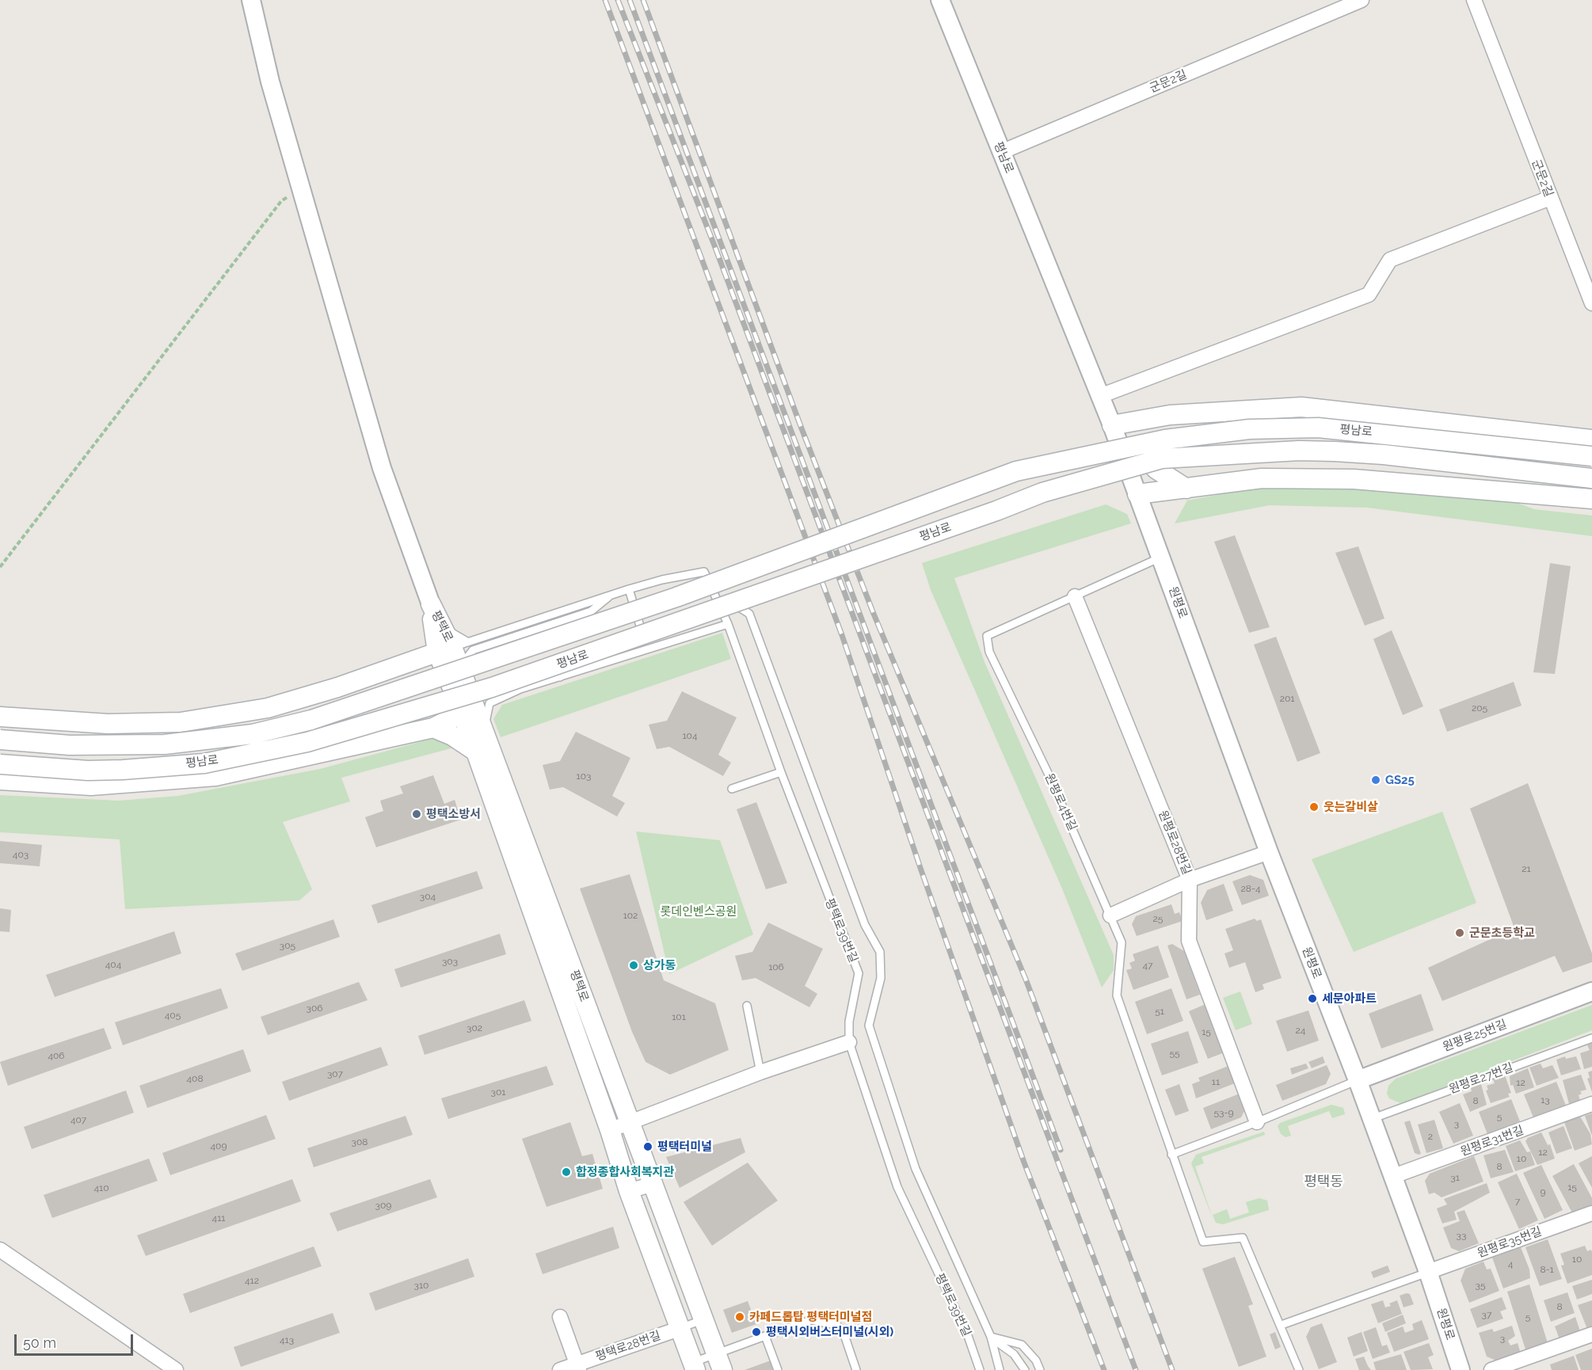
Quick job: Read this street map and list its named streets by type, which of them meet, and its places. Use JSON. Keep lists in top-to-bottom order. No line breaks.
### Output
{"streets":{"main road":["평남로","평택로"],"street":["군문2길","원평로","원평로28번길","원평로25번길","원평로31번길","원평로35번길","평택로28번길"],"lane":["원평로4번길","평택로39번길","원평로27번길"]},"crossings":[["군문2길","평남로"],["평남로","원평로"],["평남로","원평로4번길"],["원평로","원평로4번길"],["원평로","원평로25번길"],["원평로","원평로27번길"],["원평로","원평로31번길"],["원평로","원평로35번길"],["평택로","평택로28번길"],["원평로4번길","원평로28번길"]],"districts":["평택동"],"parks":["롯데인벤스공원"],"places":["GS25","웃는갈비살","평택소방서","군문초등학교","상가동","세문아파트","평택터미널","합정종합사회복지관","카페드롭탑 평택터미널점","평택시외버스터미널(시외)"],"house_numbers":["201","205","104","103","403","21","28-4","304","102","25","305","303","404","47","106","306","51","405","101","302","24","15","55","406","307","408","11","12","301","13","8","53-9","5","407","3","2","308","409","12","10","8","31","15","410","9","7","309","411","33","10","4","8-1","412","310","35","8","37","5","3","413"],"scale_bar":"50 m"}
